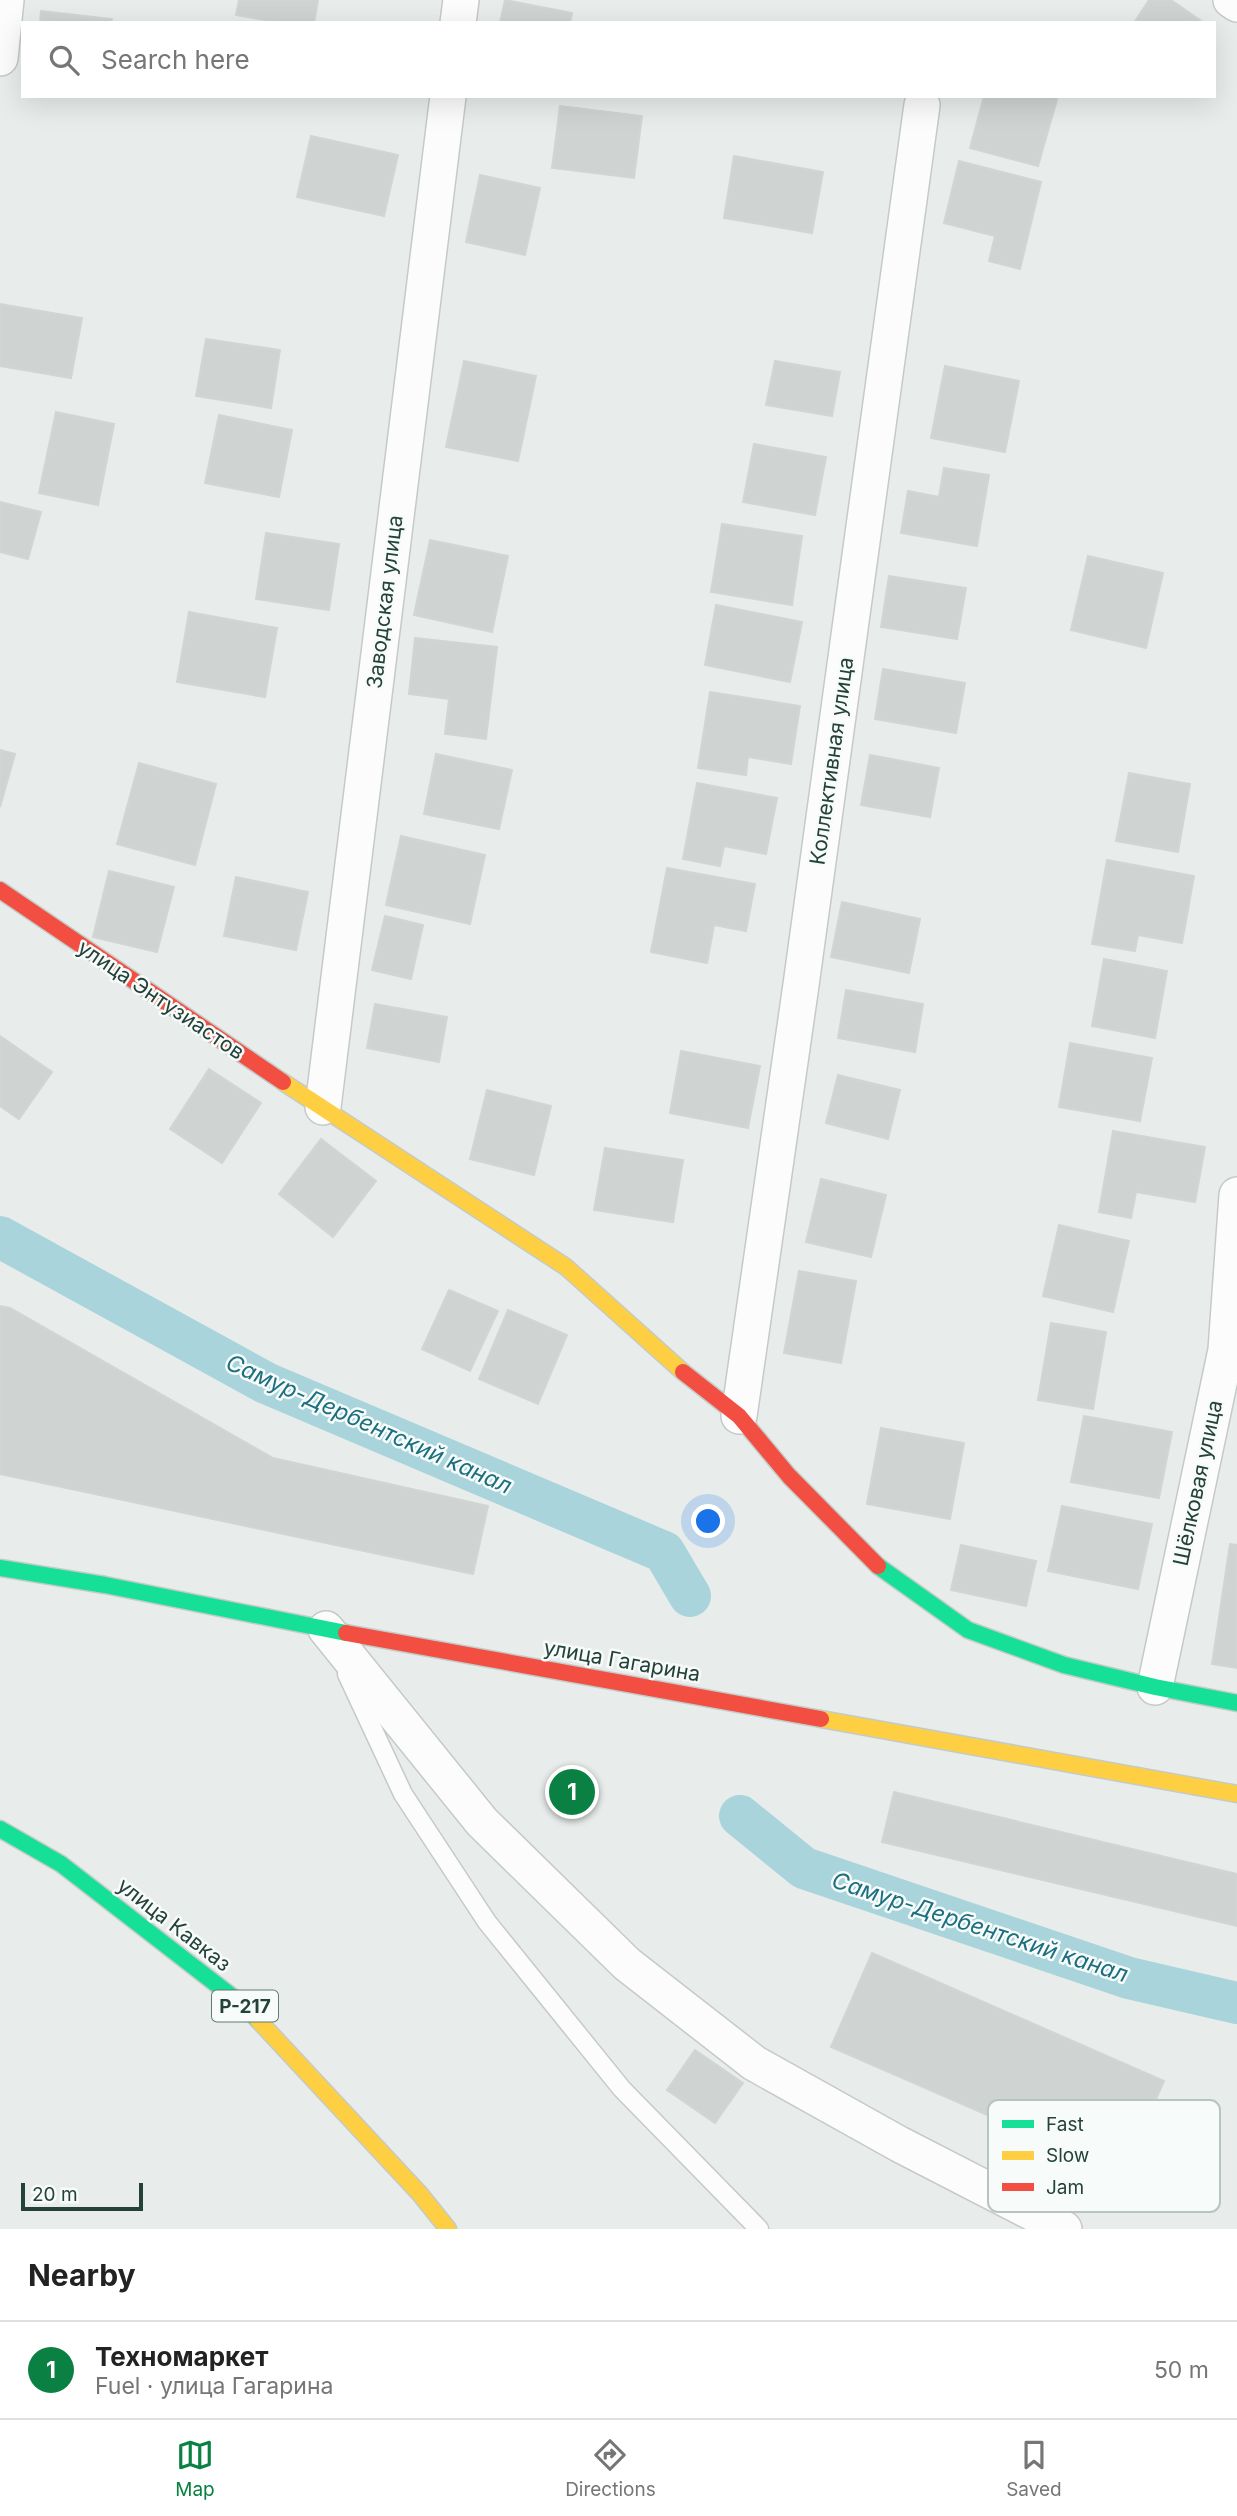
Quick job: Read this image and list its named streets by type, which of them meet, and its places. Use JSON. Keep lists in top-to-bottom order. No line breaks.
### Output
{"streets":{"main road":["улица Энтузиастов","улица Гагарина","улица Кавказ","Р-217"],"street":["Заводская улица","Коллективная улица","Шёлковая улица"]},"crossings":[["Заводская улица","улица Энтузиастов"],["Коллективная улица","улица Энтузиастов"],["улица Энтузиастов","Шёлковая улица"]],"water":["Самур-Дербентский канал"],"legend":["Fast","Slow","Jam"],"scale_bar":"20 m","page":{"search":"Search here","pins":"1","scale":"20 m","heading":"Nearby","list":[{"mark":"1","name":"Техномаркет","note":"Fuel · улица Гагарина","value":"50 m"}],"nav":["Map","Directions","Saved"]}}
